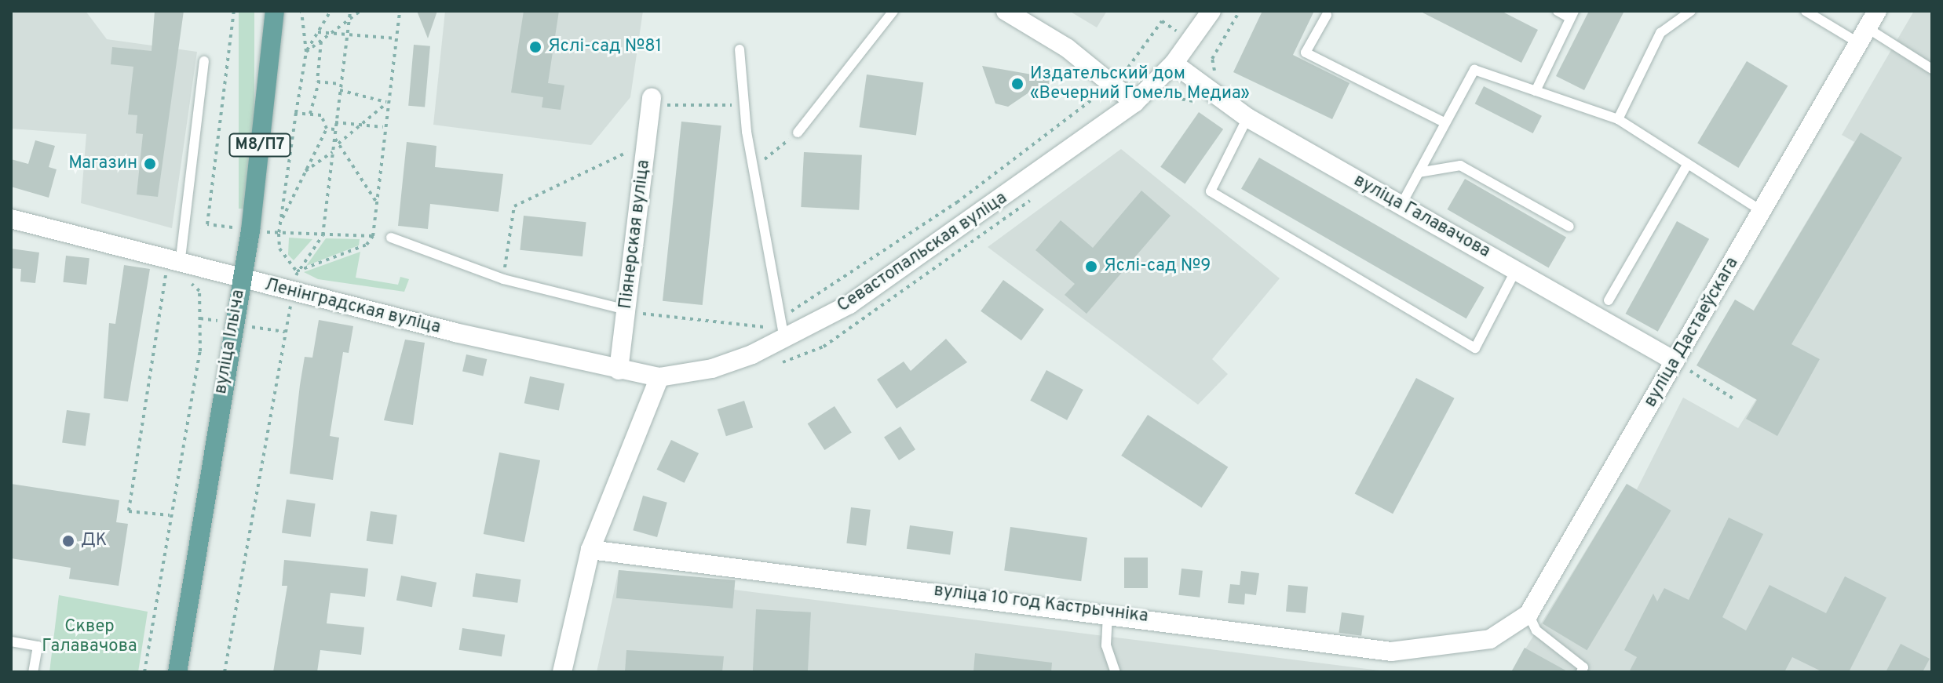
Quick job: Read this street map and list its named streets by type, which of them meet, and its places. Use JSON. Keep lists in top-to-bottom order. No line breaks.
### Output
{"streets":{"main road":["М8/П7","вуліца Ільіча"],"street":["вуліца Галавачова","Піянерская вуліца","Севастопальская вуліца","Ленінградская вуліца","вуліца Дастаеўскага","вуліца 10 год Кастрычніка"]},"crossings":[["вуліца Галавачова","Севастопальская вуліца"],["вуліца Галавачова","вуліца Дастаеўскага"],["Піянерская вуліца","Ленінградская вуліца"],["Севастопальская вуліца","Ленінградская вуліца"],["Ленінградская вуліца","вуліца Ільіча"],["вуліца Дастаеўскага","вуліца 10 год Кастрычніка"]],"parks":["Сквер Галавачова"],"places":["Яслі-сад №81","Издательский дом «Вечерний Гомель Медиа»","Магазин","Яслі-сад №9","ДК"]}
